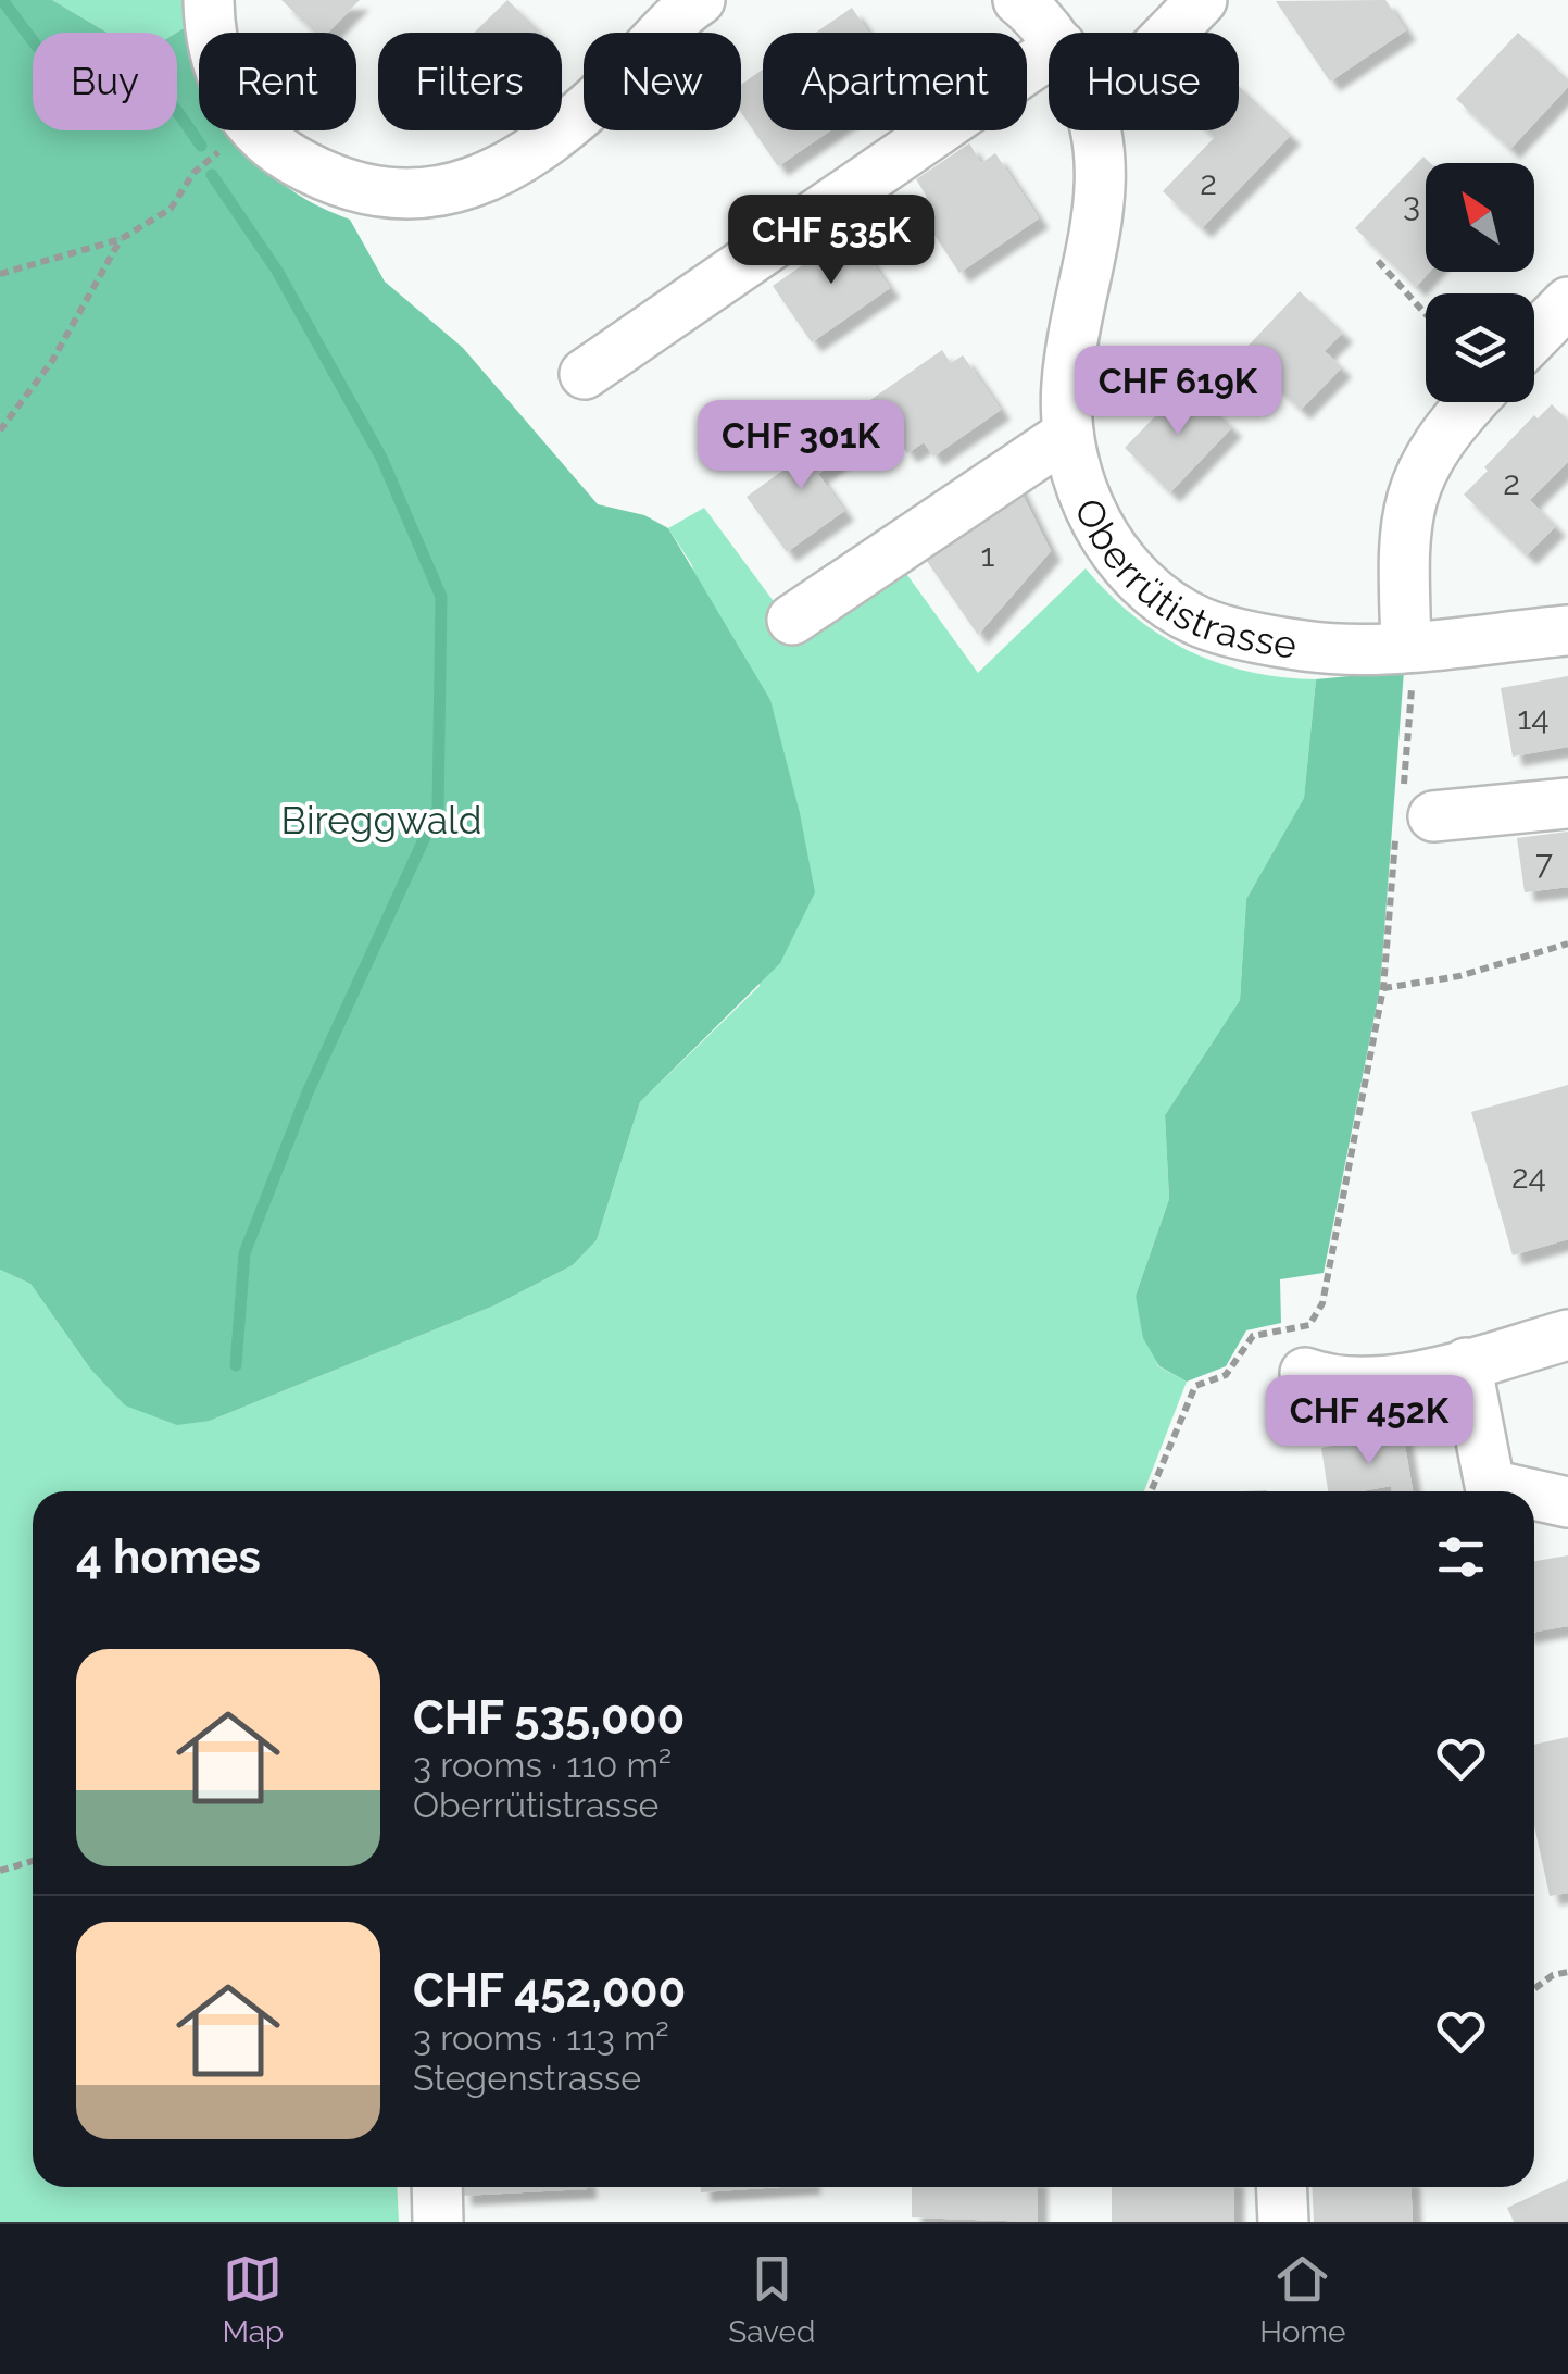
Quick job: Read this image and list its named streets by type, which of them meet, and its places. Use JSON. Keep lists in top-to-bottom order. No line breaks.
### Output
{"streets":{"street":["Oberrütistrasse"]},"parks":["Bireggwald"],"house_numbers":["2","3","2","1","14","7","24"],"north":"top left","page":{"chip":["Buy","Rent","Filters","New","Apartment","House"],"price":["CHF 535K","CHF 619K","CHF 301K","CHF 452K"],"heading":"4 homes","list":[{"name":"CHF 535,000","note":"3 rooms · 110 m² · Oberrütistrasse"},{"name":"CHF 452,000","note":"3 rooms · 113 m² · Stegenstrasse"}],"tabs":["Map","Saved","Home"]}}
